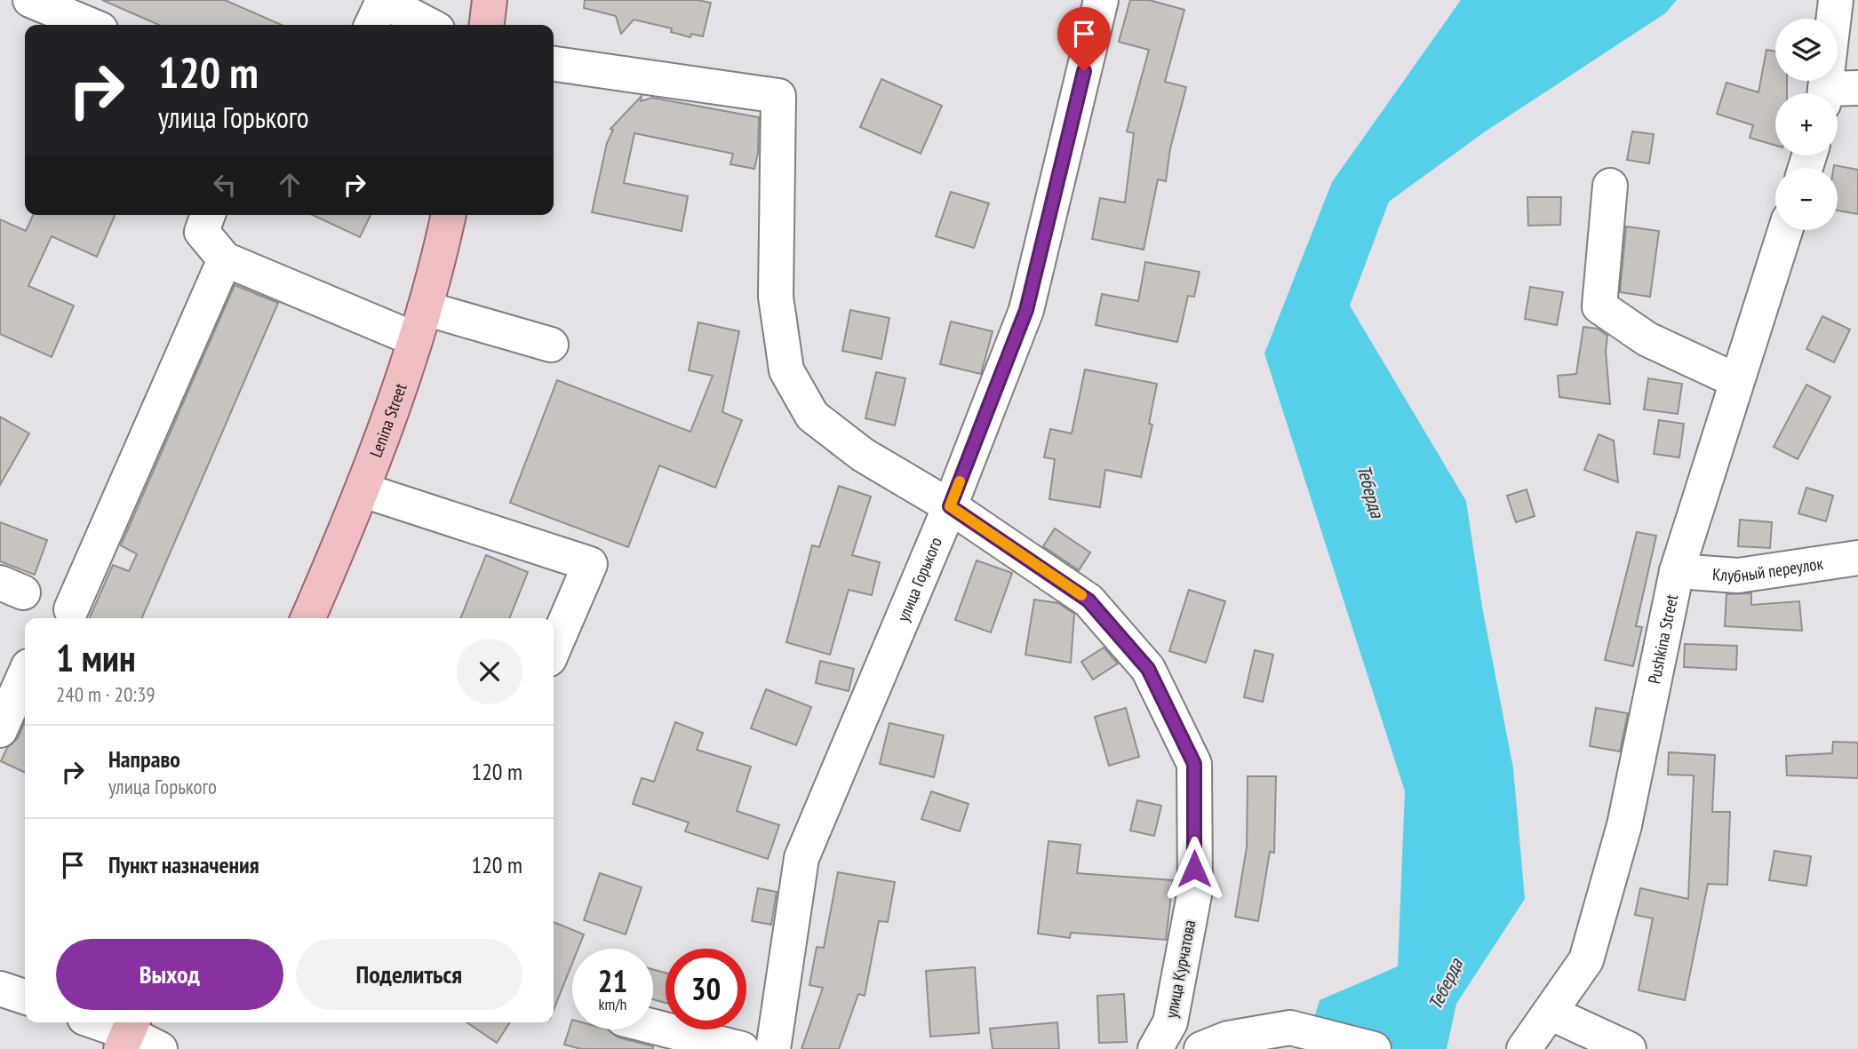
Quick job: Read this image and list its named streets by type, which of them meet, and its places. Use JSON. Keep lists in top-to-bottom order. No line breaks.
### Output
{"streets":{"main road":["Lenina Street"],"street":["Клубный переулок","улица Горького","Pushkina Street","улица Курчатова"]},"crossings":[["Клубный переулок","Pushkina Street"],["улица Горького","улица Курчатова"]],"water":["Теберда"],"page":{"map_buttons":["+","−"],"turn":["120 m","улица Горького"],"heading":["1 мин","240 m · 20:39"],"list":[{"name":"Направо","note":"улица Горького","value":"120 m"},{"name":"Пункт назначения","value":"120 m"}],"buttons":["Выход","Поделиться"],"speed":"21 km/h","limit":"30"}}
